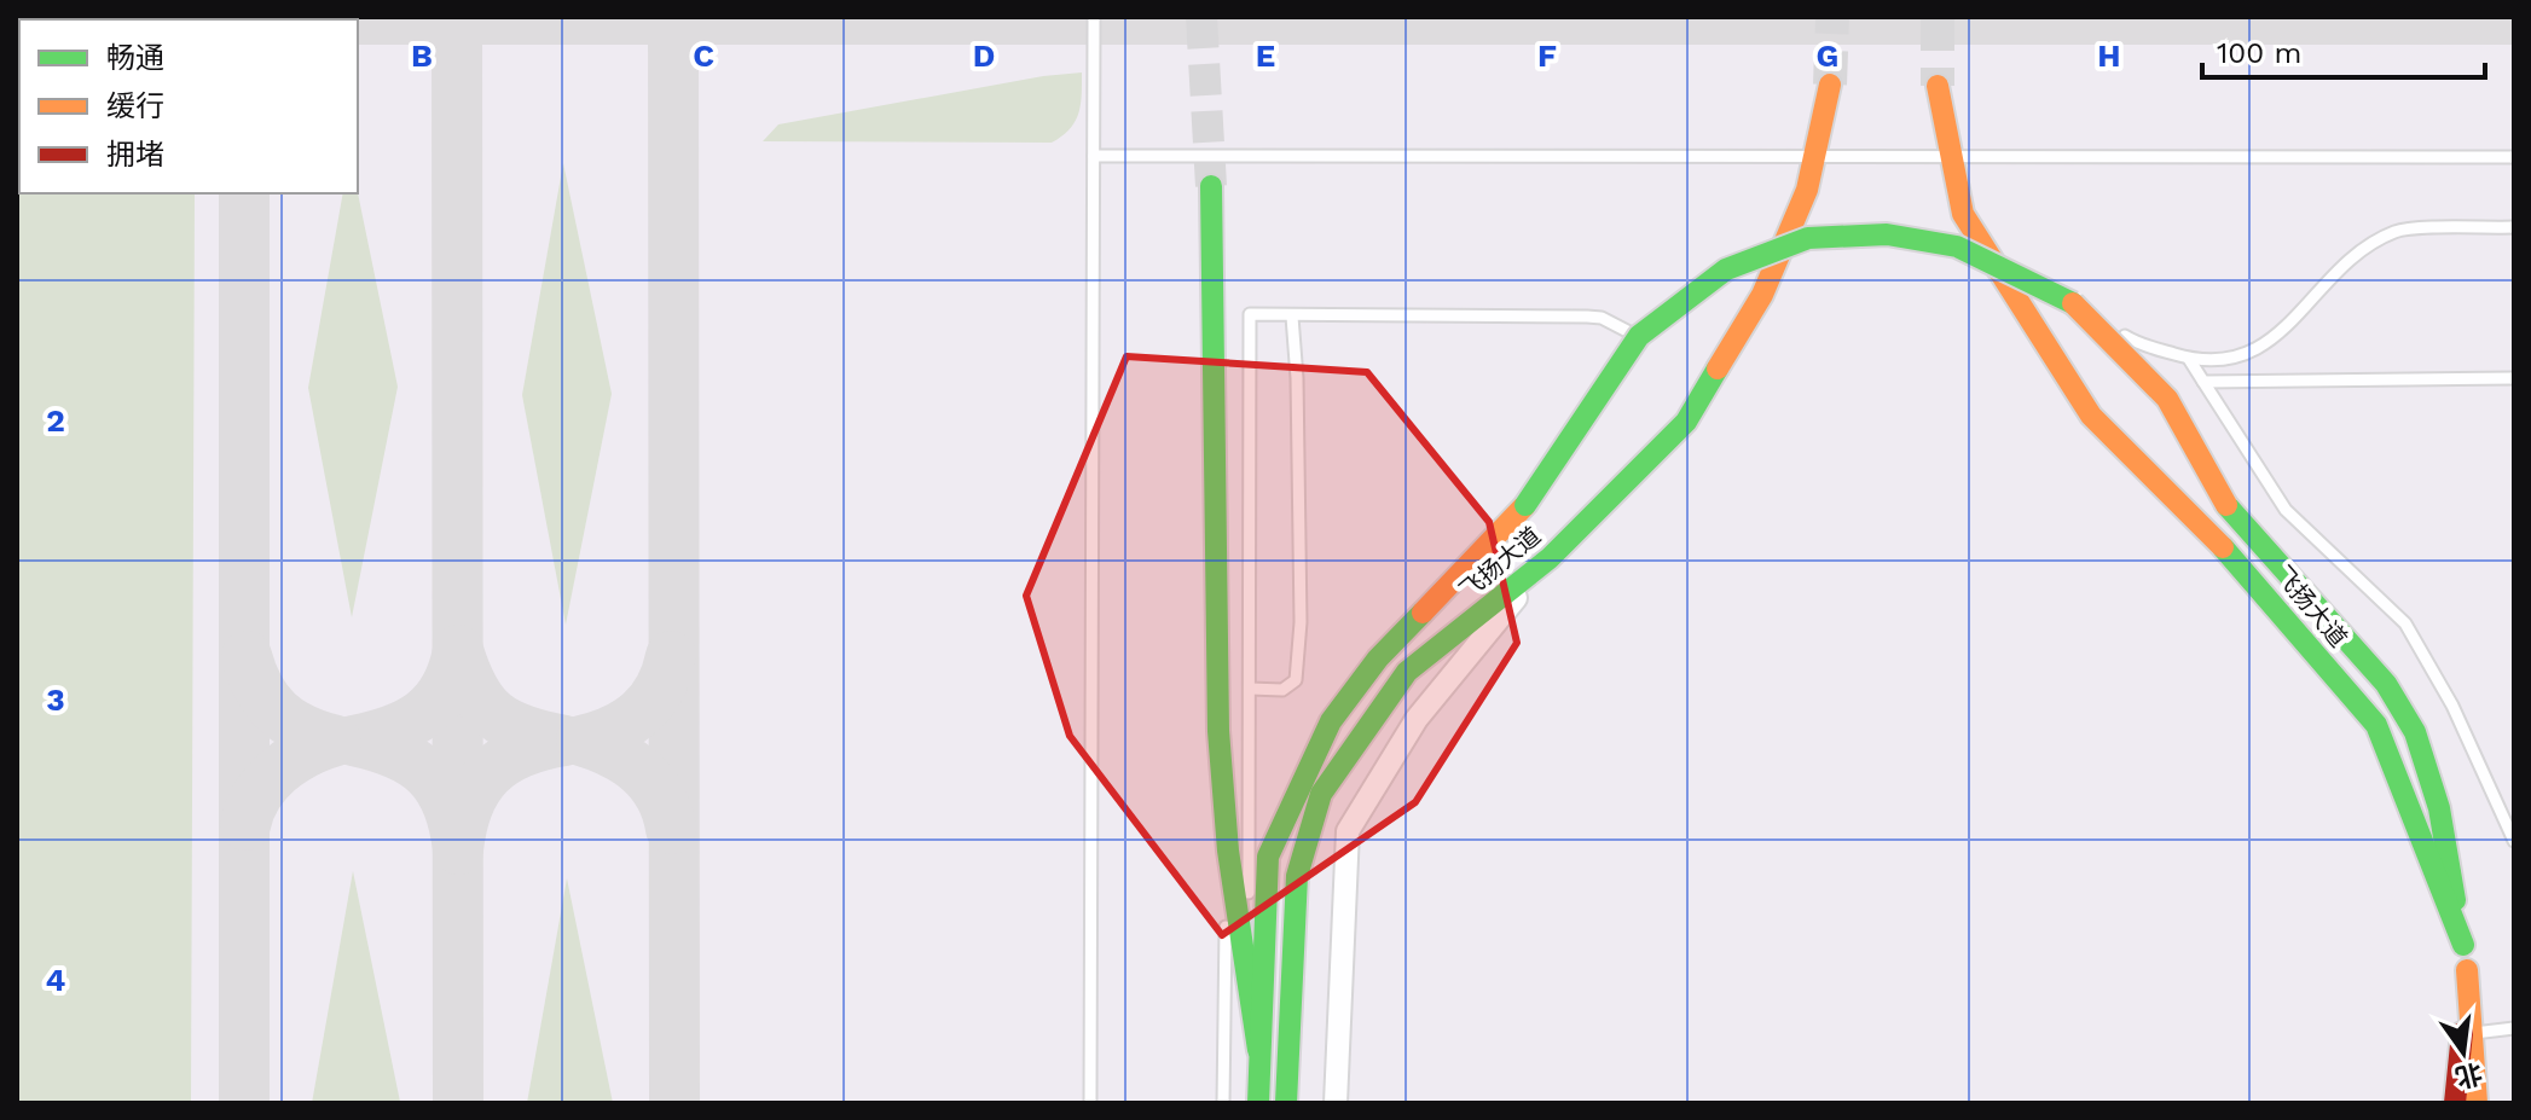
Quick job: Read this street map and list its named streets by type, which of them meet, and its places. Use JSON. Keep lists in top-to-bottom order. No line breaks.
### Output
{"streets":{"main road":["飞扬大道"]},"legend":["畅通","缓行","拥堵"],"scale_bar":"100 m","north":"bottom","grid":{"columns":["B","C","D","E","F","G","H"],"rows":["2","3","4"]}}
